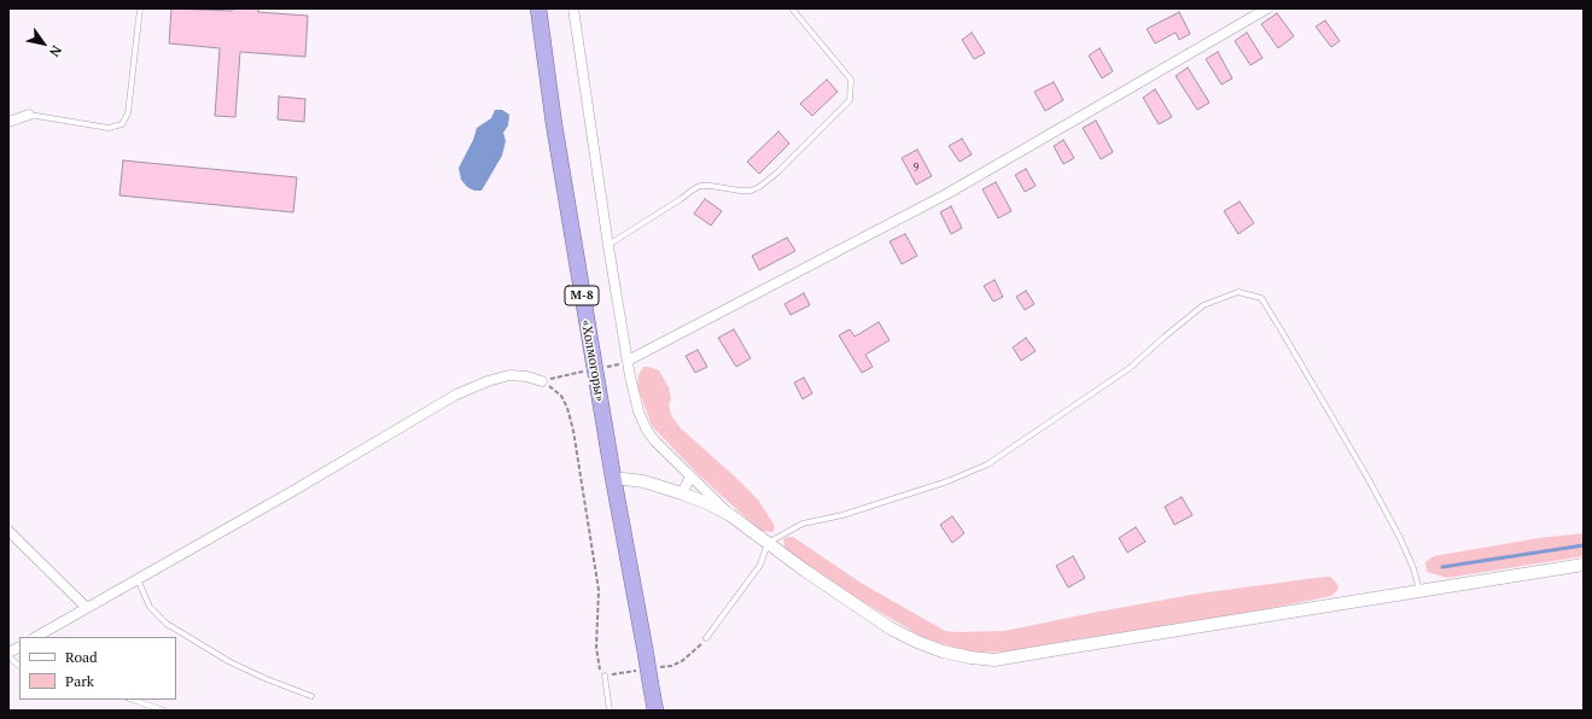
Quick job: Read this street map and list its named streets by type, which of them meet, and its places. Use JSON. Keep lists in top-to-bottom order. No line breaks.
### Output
{"streets":{"highway":["М-8","«Холмогоры»"]},"house_numbers":["9"],"legend":["Road","Park"],"north":"bottom right"}
